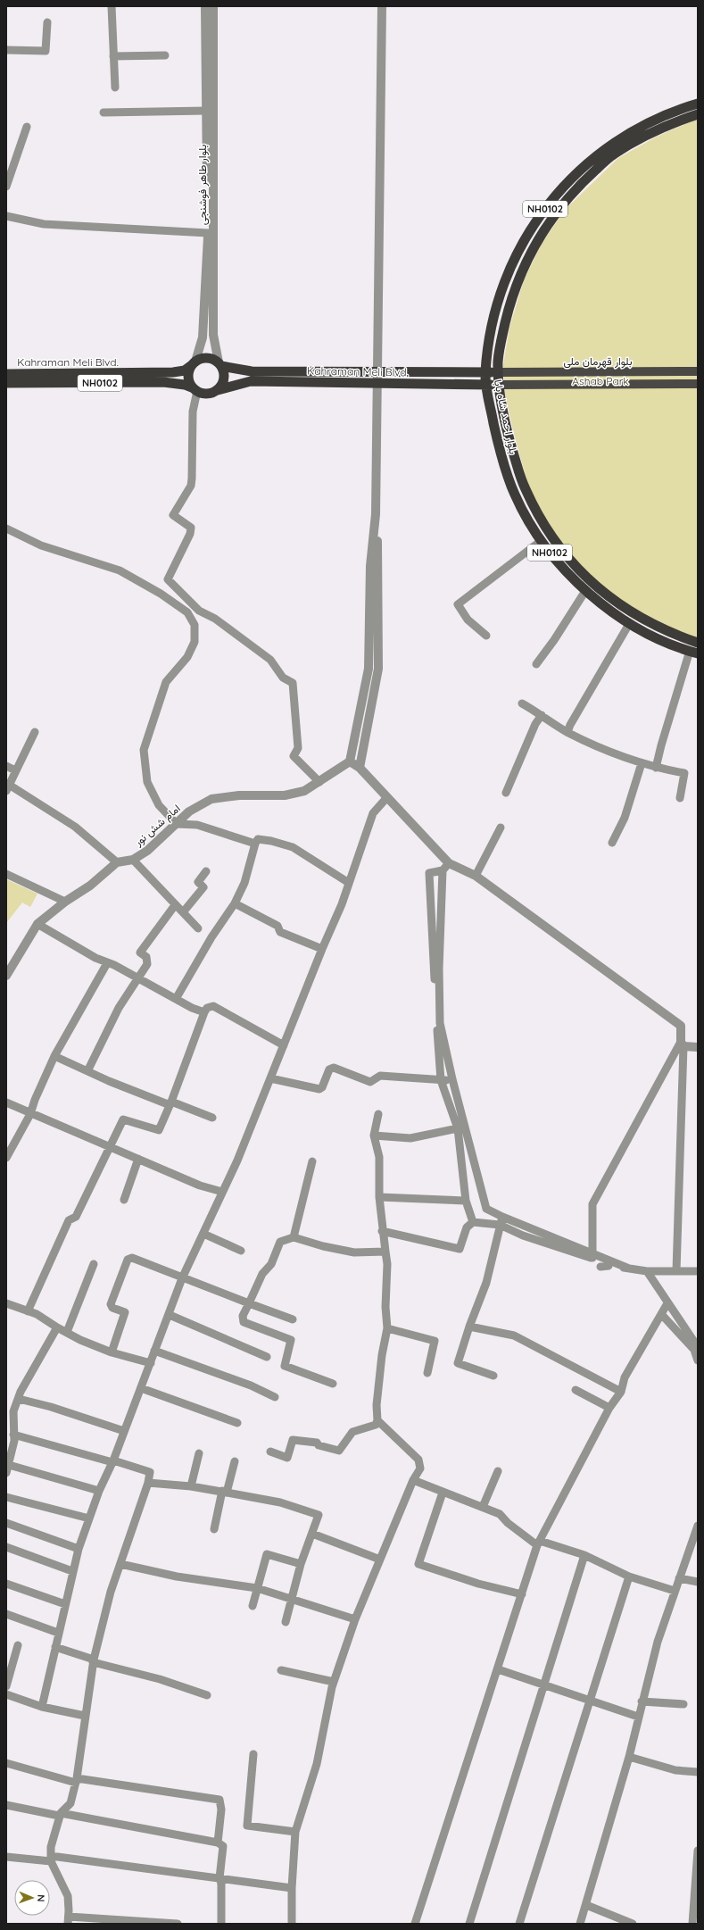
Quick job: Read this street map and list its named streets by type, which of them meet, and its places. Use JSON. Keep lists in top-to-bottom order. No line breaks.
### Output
{"streets":{"highway":["NH0102","Kahraman Meli Blvd.","بلوار احمد شاه بابا"],"main road":["بلوار قهرمان ملی"],"street":["بلوار طاهر فوشنجی","امام شش نور"]},"crossings":[["بلوار طاهر فوشنجی","NH0102"],["بلوار طاهر فوشنجی","Kahraman Meli Blvd."],["NH0102","Kahraman Meli Blvd."],["بلوار قهرمان ملی","Kahraman Meli Blvd."],["بلوار قهرمان ملی","بلوار احمد شاه بابا"],["Kahraman Meli Blvd.","بلوار احمد شاه بابا"]],"parks":["Ashab Park"],"north":"right"}
